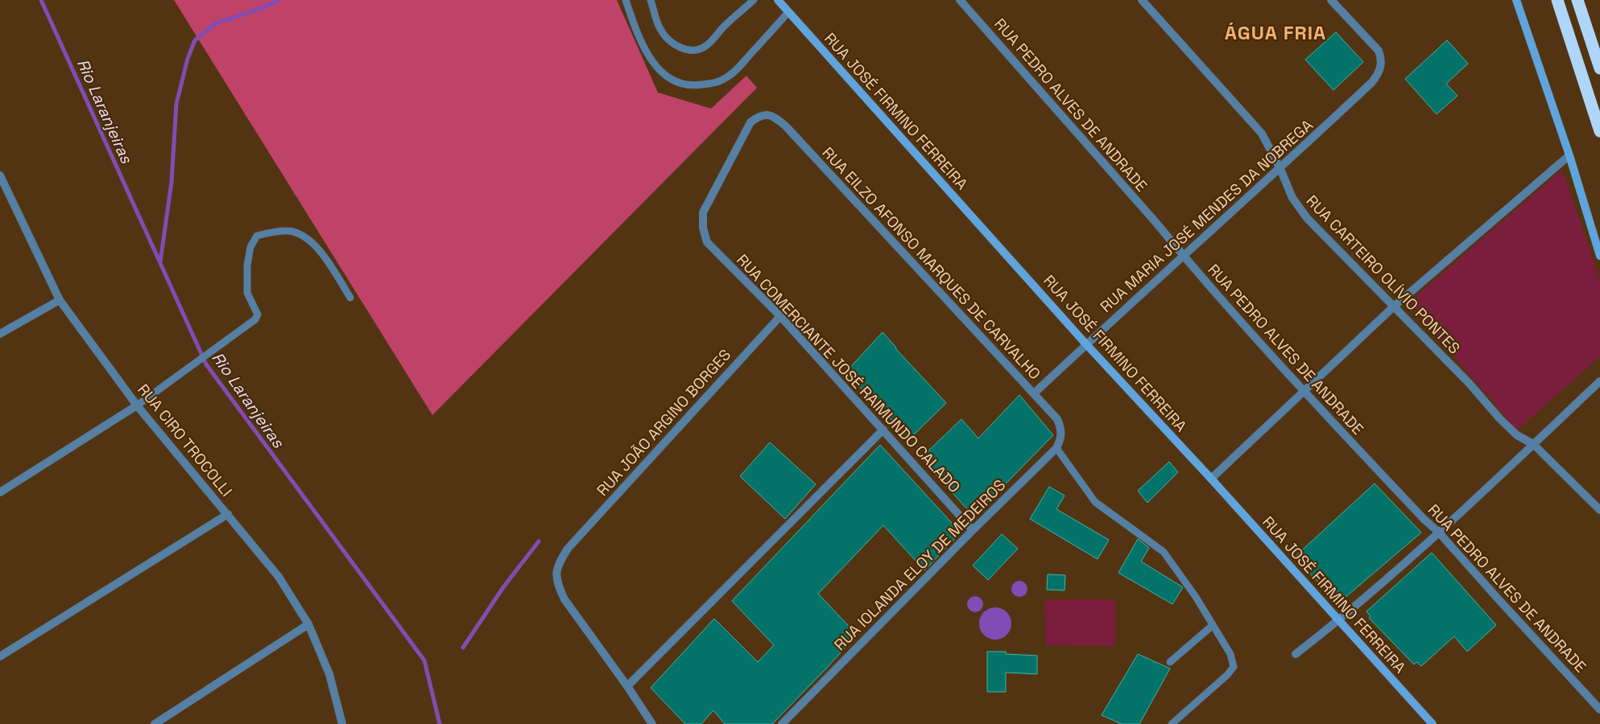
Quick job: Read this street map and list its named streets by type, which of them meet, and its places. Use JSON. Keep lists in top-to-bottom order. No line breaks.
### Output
{"streets":{"main road":["RUA JOSÉ FIRMINO FERREIRA"],"street":["RUA PEDRO ALVES DE ANDRADE","RUA MARIA JOSÉ MENDES DA NOBREGA","RUA EILZO AFONSO MARQUES DE CARVALHO","RUA CARTEIRO OLÍVIO PONTES","RUA COMERCIANTE JOSÉ RAIMUNDO CALADO","RUA JOÃO ARGINO BORGES","RUA CIRO TROCOLLI","RUA IOLANDA ELOY DE MEDEIROS"]},"crossings":[["RUA PEDRO ALVES DE ANDRADE","RUA MARIA JOSÉ MENDES DA NOBREGA"],["RUA JOSÉ FIRMINO FERREIRA","RUA MARIA JOSÉ MENDES DA NOBREGA"],["RUA MARIA JOSÉ MENDES DA NOBREGA","RUA EILZO AFONSO MARQUES DE CARVALHO"],["RUA MARIA JOSÉ MENDES DA NOBREGA","RUA CARTEIRO OLÍVIO PONTES"],["RUA EILZO AFONSO MARQUES DE CARVALHO","RUA COMERCIANTE JOSÉ RAIMUNDO CALADO"],["RUA EILZO AFONSO MARQUES DE CARVALHO","RUA IOLANDA ELOY DE MEDEIROS"],["RUA COMERCIANTE JOSÉ RAIMUNDO CALADO","RUA JOÃO ARGINO BORGES"],["RUA COMERCIANTE JOSÉ RAIMUNDO CALADO","RUA IOLANDA ELOY DE MEDEIROS"]],"districts":["ÁGUA FRIA"],"water":["Rio Laranjeiras"]}
